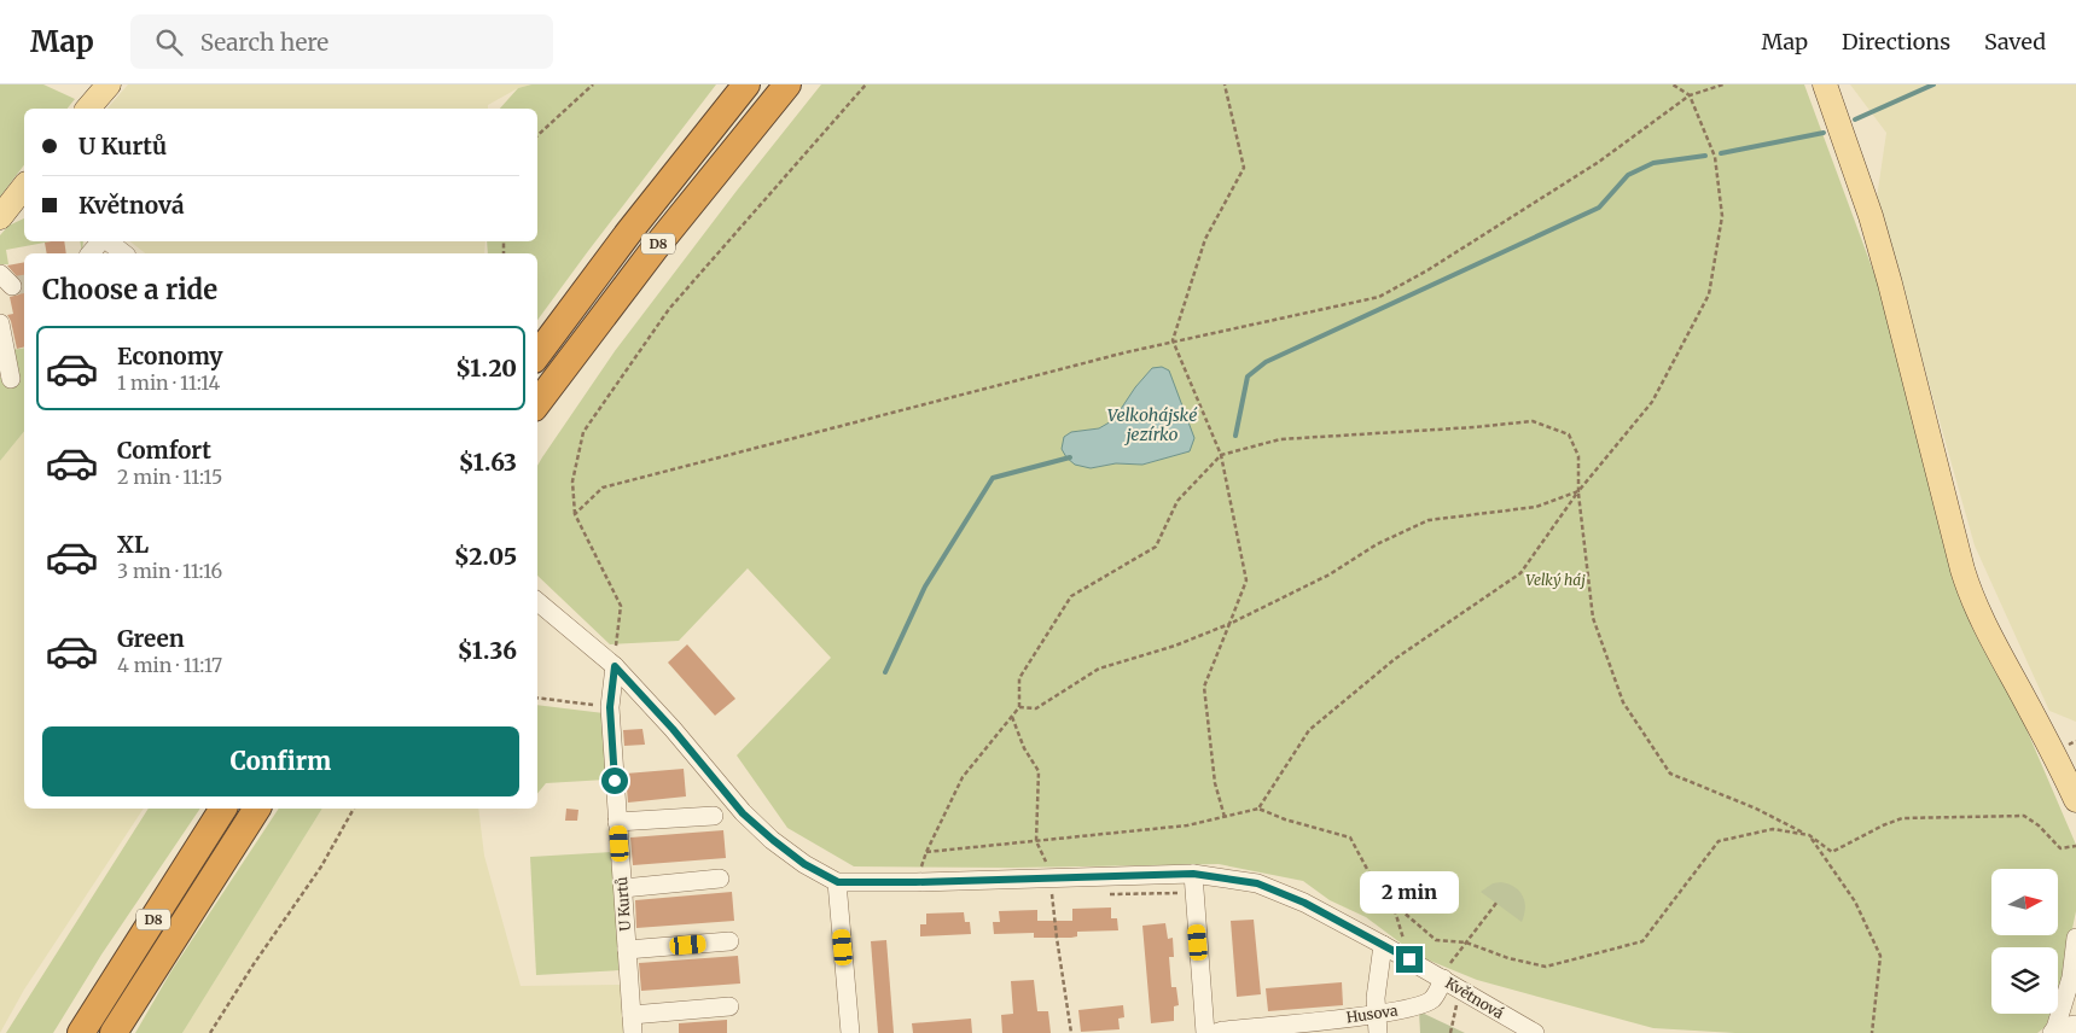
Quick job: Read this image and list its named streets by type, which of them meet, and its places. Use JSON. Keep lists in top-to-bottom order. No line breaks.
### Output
{"streets":{"highway":["D8"],"street":["U Kurtů","Květnová","Husova"]},"crossings":[["U Kurtů","Květnová"],["Květnová","Husova"]],"water":["Velkohájské jezírko"],"parks":["Velký háj"],"north":"right","page":{"header":"Map","search":"Search here","nav":["Map","Directions","Saved"],"banner":["U Kurtů","Květnová"],"heading":"Choose a ride","list":[{"name":"Economy","note":"1 min · 11:14","value":"$1.20"},{"name":"Comfort","note":"2 min · 11:15","value":"$1.63"},{"name":"XL","note":"3 min · 11:16","value":"$2.05"},{"name":"Green","note":"4 min · 11:17","value":"$1.36"}],"buttons":"Confirm","bubble":"2 min"}}
